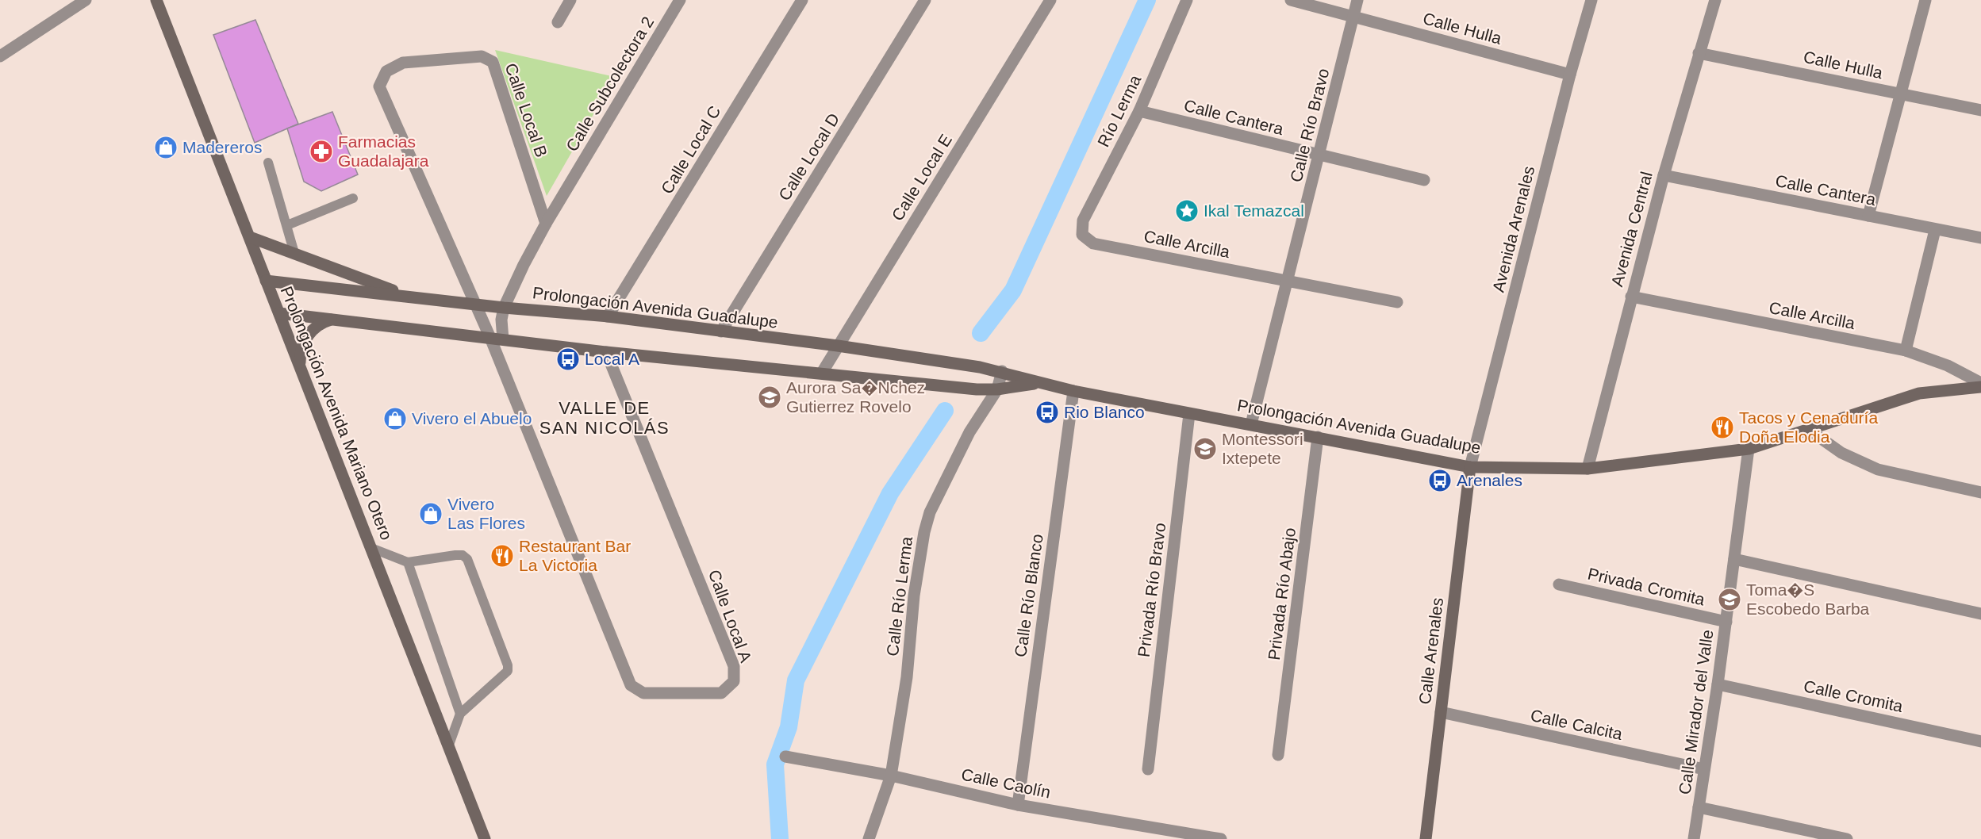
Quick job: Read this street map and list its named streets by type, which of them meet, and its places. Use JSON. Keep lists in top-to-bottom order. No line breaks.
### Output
{"streets":{"main road":["Prolongación Avenida Guadalupe","Prolongación Avenida Mariano Otero","Calle Arenales"],"street":["Calle Hulla","Calle Subcolectora 2","Calle Local B","Río Lerma","Calle Cantera","Calle Río Bravo","Calle Local C","Calle Local D","Calle Local E","Avenida Arenales","Avenida Central","Calle Arcilla","Privada Cromita","Privada Río Bravo","Privada Río Abajo","Calle Río Blanco","Calle Río Lerma","Calle Local A","Calle Cromita","Calle Mirador del Valle","Calle Calcita","Calle Caolín"]},"crossings":[["Calle Hulla","Calle Río Bravo"],["Calle Hulla","Avenida Arenales"],["Calle Hulla","Avenida Central"],["Calle Subcolectora 2","Calle Local B"],["Calle Subcolectora 2","Prolongación Avenida Guadalupe"],["Calle Local B","Prolongación Avenida Guadalupe"],["Calle Local B","Calle Local A"],["Río Lerma","Calle Cantera"],["Río Lerma","Calle Arcilla"],["Calle Cantera","Calle Río Bravo"],["Calle Cantera","Avenida Central"],["Calle Río Bravo","Calle Arcilla"],["Calle Río Bravo","Prolongación Avenida Guadalupe"],["Calle Local C","Prolongación Avenida Guadalupe"],["Calle Local D","Prolongación Avenida Guadalupe"],["Calle Local E","Prolongación Avenida Guadalupe"],["Avenida Arenales","Prolongación Avenida Guadalupe"],["Avenida Arenales","Calle Arenales"],["Avenida Central","Calle Arcilla"],["Avenida Central","Prolongación Avenida Guadalupe"],["Calle Arcilla","Prolongación Avenida Guadalupe"],["Prolongación Avenida Guadalupe","Prolongación Avenida Mariano Otero"],["Prolongación Avenida Guadalupe","Privada Río Bravo"],["Prolongación Avenida Guadalupe","Privada Río Abajo"],["Prolongación Avenida Guadalupe","Calle Río Blanco"],["Prolongación Avenida Guadalupe","Calle Río Lerma"],["Prolongación Avenida Guadalupe","Calle Local A"],["Prolongación Avenida Guadalupe","Calle Arenales"],["Prolongación Avenida Guadalupe","Calle Mirador del Valle"],["Privada Cromita","Calle Mirador del Valle"],["Calle Río Blanco","Calle Caolín"],["Calle Río Lerma","Calle Caolín"],["Calle Arenales","Calle Calcita"],["Calle Cromita","Calle Mirador del Valle"],["Calle Mirador del Valle","Calle Calcita"]],"districts":["VALLE DE SAN NICOLÁS"],"places":{"shop":["Madereros","Vivero el Abuelo","Vivero Las Flores"],"pharmacy":["Farmacias Guadalajara"],"place":["Ikal Temazcal"],"bus stop":["Local A","Rio Blanco","Arenales"],"school or university":["Aurora Sa�Nchez Gutierrez Rovelo","Montessori Ixtepete","Toma�S Escobedo Barba"],"restaurant":["Tacos y Cenaduría Doña Elodia","Restaurant Bar La Victoria"]}}
